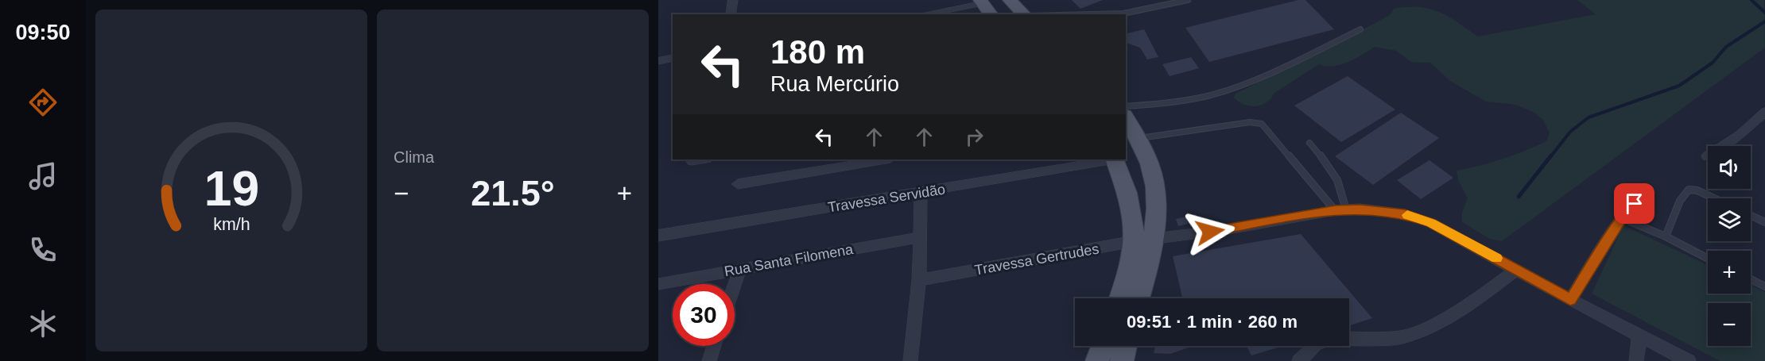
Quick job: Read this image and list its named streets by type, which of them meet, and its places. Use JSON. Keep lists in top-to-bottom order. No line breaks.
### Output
{"streets":{"street":["Travessa Servidão","Travessa Gertrudes","Rua Santa Filomena"]},"page":{"tabs":"09:50","tile":"Clima","turn":["180 m","Rua Mercúrio"],"map_buttons":["+","−"],"heat":["−","21.5°","+"],"limit":"30","trip":"09:51 · 1 min · 260 m","gauge":["19","km/h"]}}
